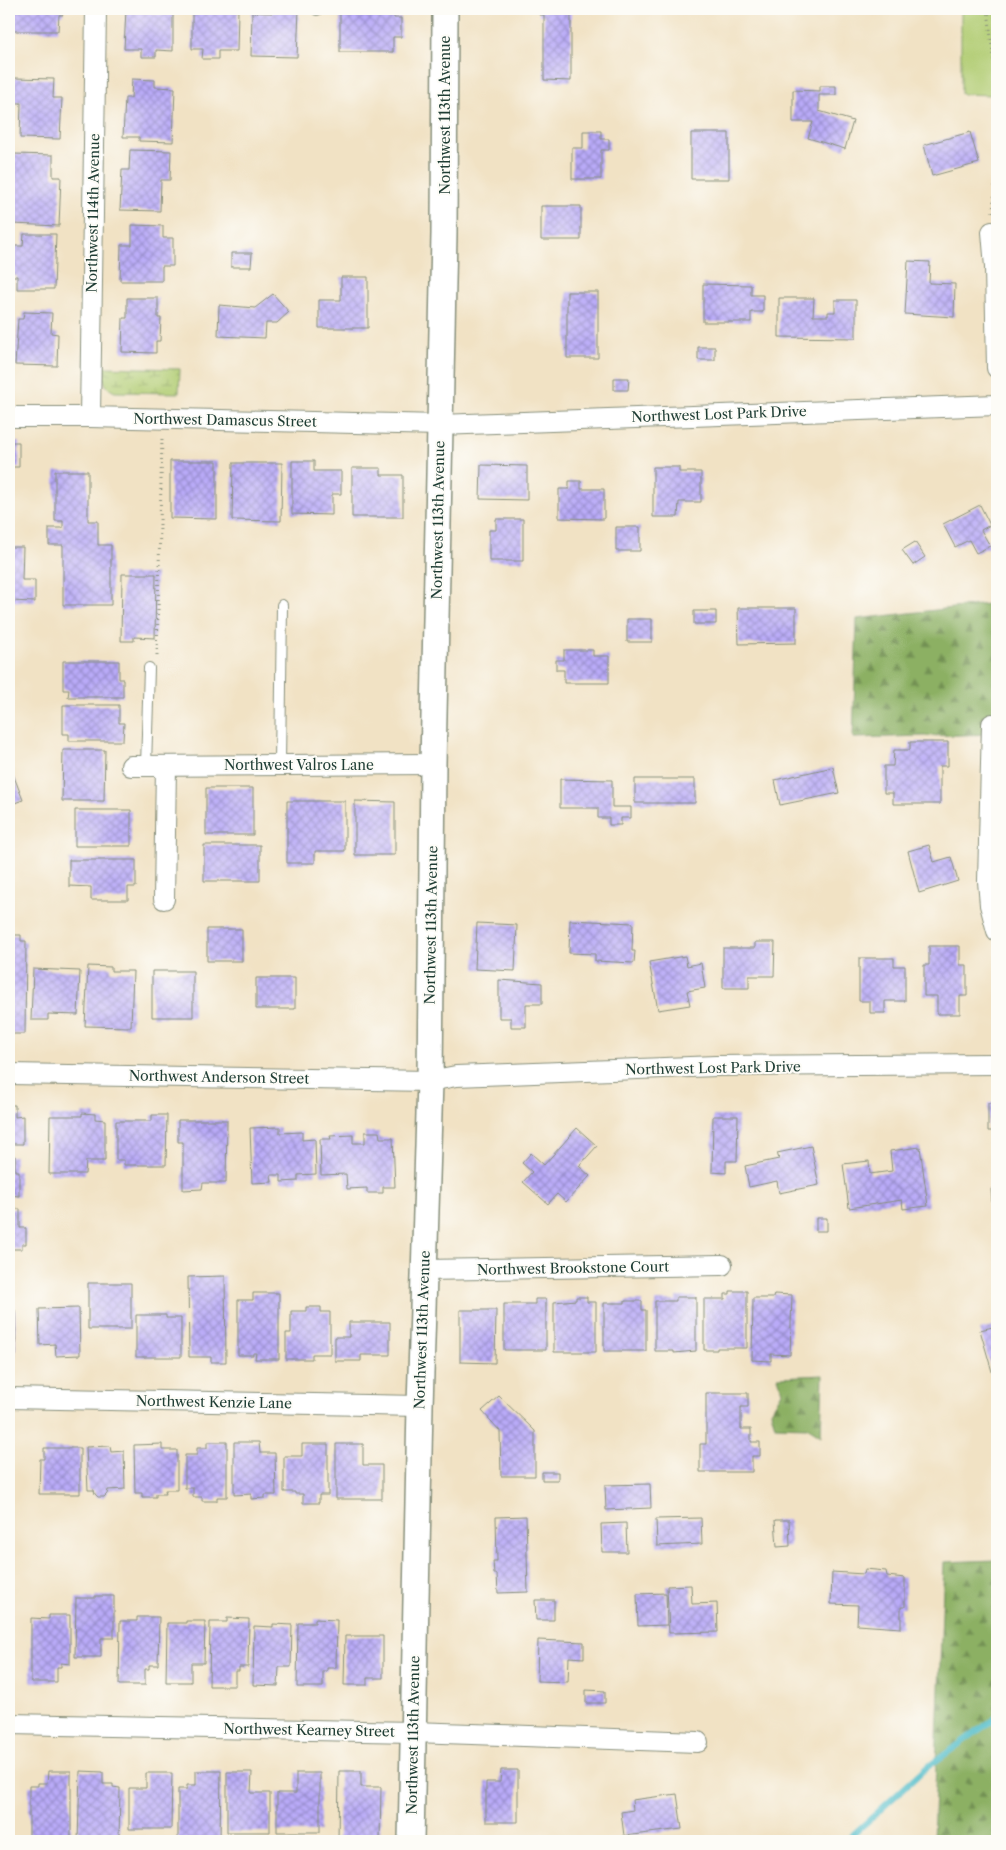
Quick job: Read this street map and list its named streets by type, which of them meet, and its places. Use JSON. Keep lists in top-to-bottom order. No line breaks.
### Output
{"streets":{"street":["Northwest 113th Avenue","Northwest 114th Avenue","Northwest Lost Park Drive","Northwest Damascus Street","Northwest Valros Lane","Northwest Anderson Street","Northwest Brookstone Court","Northwest Kenzie Lane","Northwest Kearney Street"]},"crossings":[["Northwest 113th Avenue","Northwest Lost Park Drive"],["Northwest 113th Avenue","Northwest Damascus Street"],["Northwest 113th Avenue","Northwest Valros Lane"],["Northwest 113th Avenue","Northwest Anderson Street"],["Northwest 113th Avenue","Northwest Brookstone Court"],["Northwest 113th Avenue","Northwest Kenzie Lane"],["Northwest 113th Avenue","Northwest Kearney Street"],["Northwest 114th Avenue","Northwest Damascus Street"],["Northwest Lost Park Drive","Northwest Damascus Street"],["Northwest Lost Park Drive","Northwest Anderson Street"]]}
